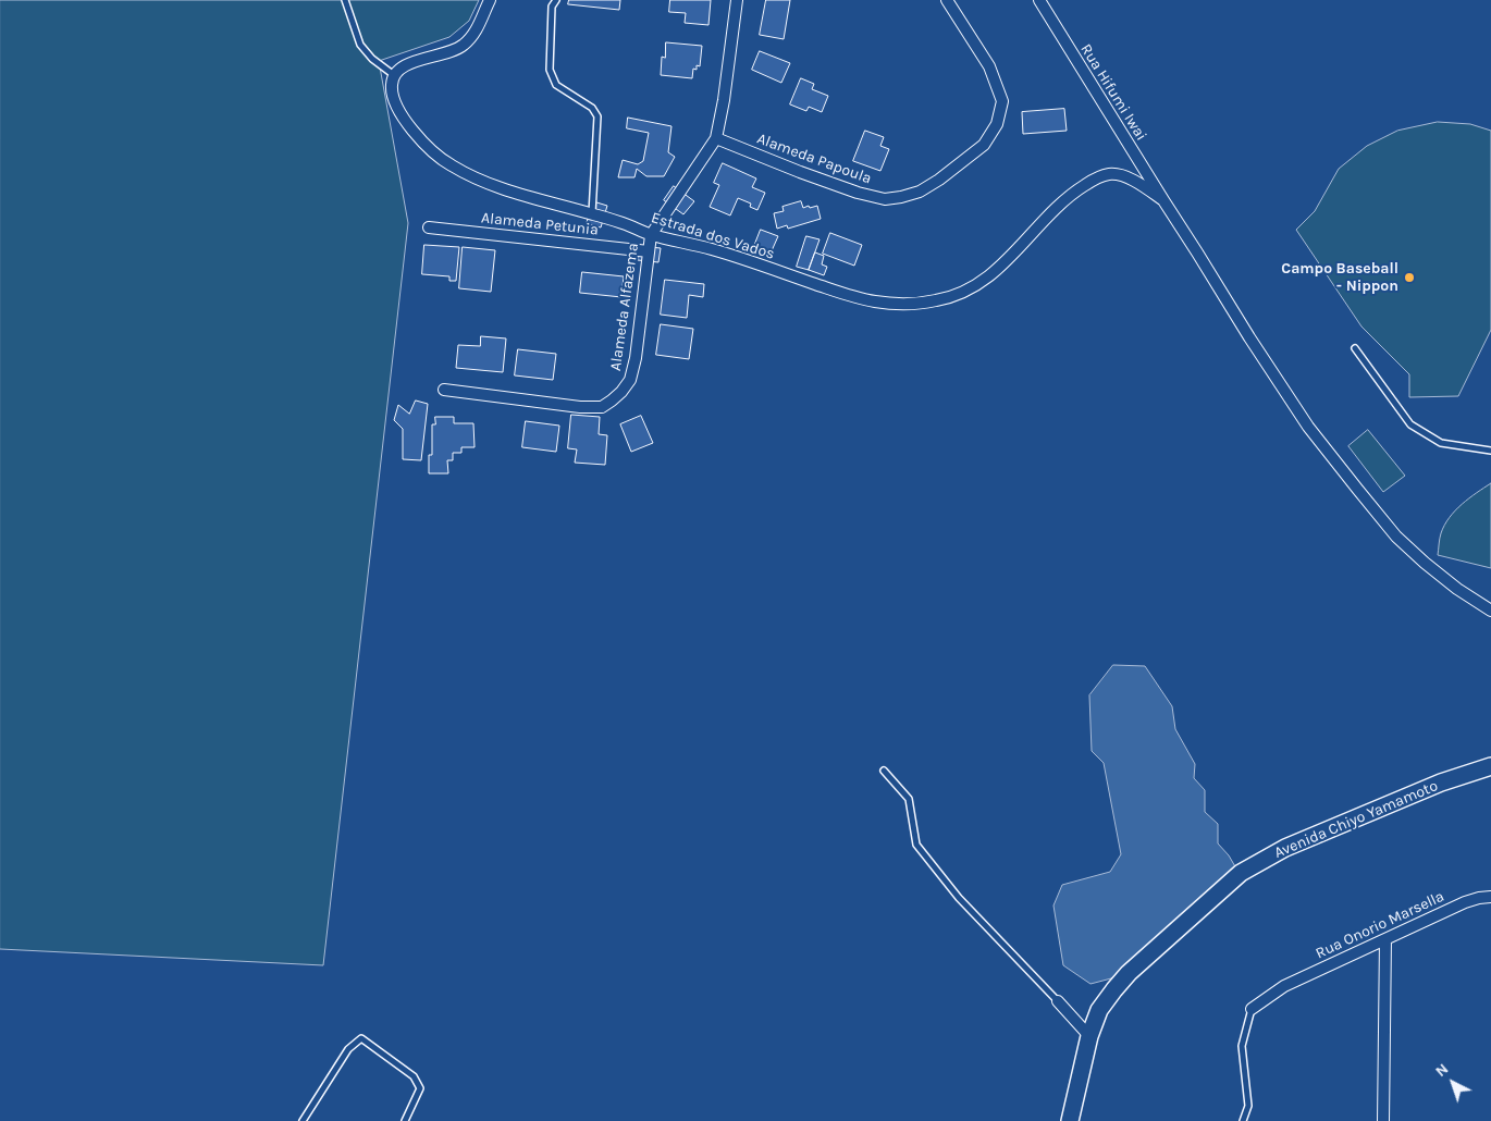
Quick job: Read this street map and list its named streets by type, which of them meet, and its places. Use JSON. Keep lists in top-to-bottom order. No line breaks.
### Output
{"streets":{"street":["Rua Hifumi Iwai","Alameda Papoula","Alameda Petunia","Estrada dos Vados","Alameda Alfazema","Avenida Chiyo Yamamoto","Rua Onorio Marsella"]},"crossings":[["Rua Hifumi Iwai","Estrada dos Vados"],["Alameda Petunia","Alameda Alfazema"],["Estrada dos Vados","Alameda Alfazema"]],"places":["Campo Baseball - Nippon"],"north":"top left"}
